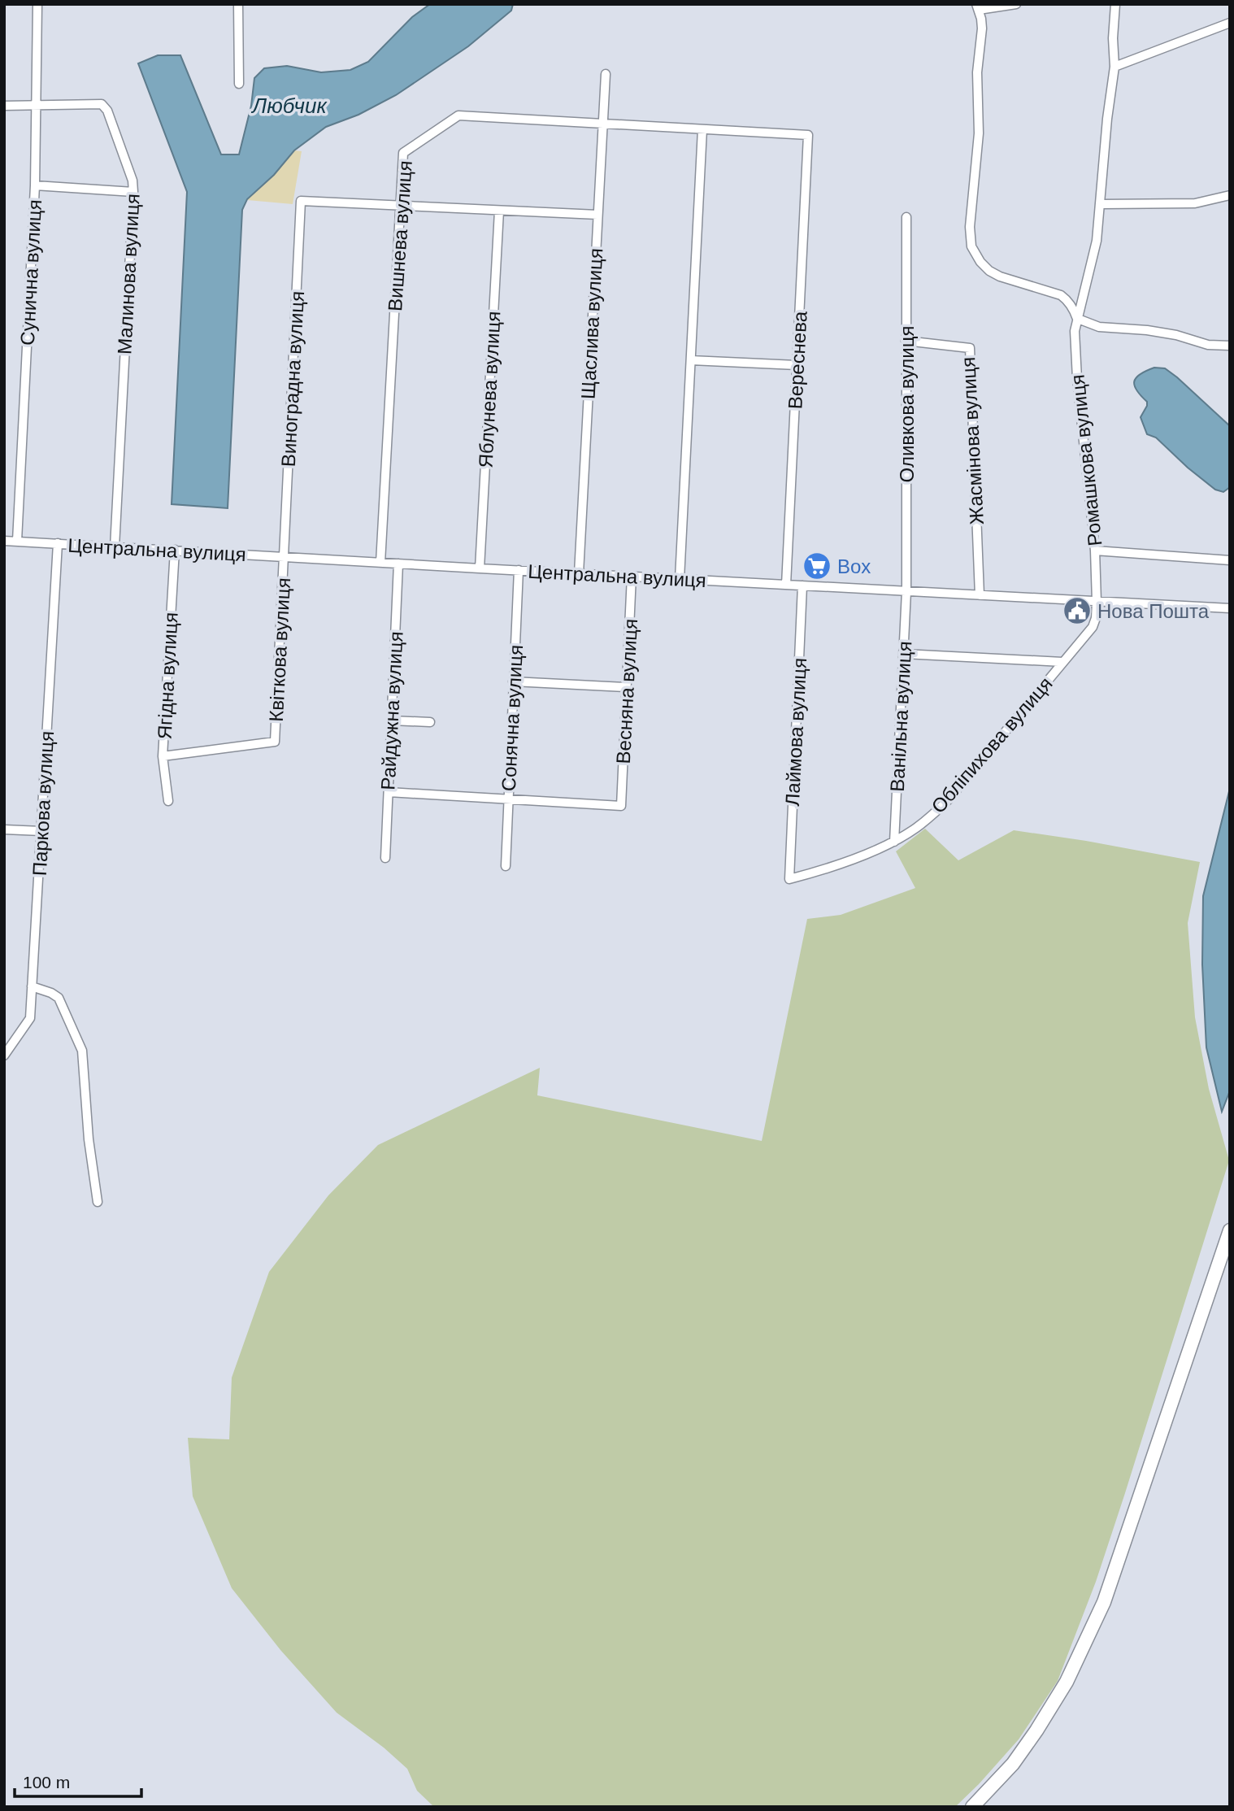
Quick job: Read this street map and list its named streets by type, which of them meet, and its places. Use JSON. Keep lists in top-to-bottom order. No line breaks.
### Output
{"streets":{"street":["Вишнева вулиця","Сунична вулиця","Малинова вулиця","Щаслива вулиця","Вереснева","Виноградна вулиця","Яблунева вулиця","Оливкова вулиця","Жасмінова вулиця","Ромашкова вулиця","Центральна вулиця","Квіткова вулиця","Ягідна вулиця","Весняна вулиця","Райдужна вулиця","Ванільна вулиця","Сонячна вулиця","Лаймова вулиця","Обліпихова вулиця","Паркова вулиця"]},"crossings":[["Вишнева вулиця","Щаслива вулиця"],["Вишнева вулиця","Вереснева"],["Вишнева вулиця","Виноградна вулиця"],["Вишнева вулиця","Центральна вулиця"],["Сунична вулиця","Малинова вулиця"],["Сунична вулиця","Центральна вулиця"],["Малинова вулиця","Центральна вулиця"],["Щаслива вулиця","Центральна вулиця"],["Вереснева","Центральна вулиця"],["Виноградна вулиця","Центральна вулиця"],["Виноградна вулиця","Квіткова вулиця"],["Яблунева вулиця","Центральна вулиця"],["Оливкова вулиця","Жасмінова вулиця"],["Оливкова вулиця","Центральна вулиця"],["Оливкова вулиця","Ванільна вулиця"],["Жасмінова вулиця","Центральна вулиця"],["Ромашкова вулиця","Центральна вулиця"],["Ромашкова вулиця","Обліпихова вулиця"],["Центральна вулиця","Квіткова вулиця"],["Центральна вулиця","Ягідна вулиця"],["Центральна вулиця","Весняна вулиця"],["Центральна вулиця","Райдужна вулиця"],["Центральна вулиця","Ванільна вулиця"],["Центральна вулиця","Сонячна вулиця"],["Центральна вулиця","Лаймова вулиця"],["Центральна вулиця","Обліпихова вулиця"],["Центральна вулиця","Паркова вулиця"],["Квіткова вулиця","Ягідна вулиця"],["Весняна вулиця","Сонячна вулиця"],["Ванільна вулиця","Обліпихова вулиця"],["Лаймова вулиця","Обліпихова вулиця"]],"water":["Любчик"],"places":{"supermarket":["Box"],"public building":["Нова Пошта"]},"scale_bar":"100 m"}
